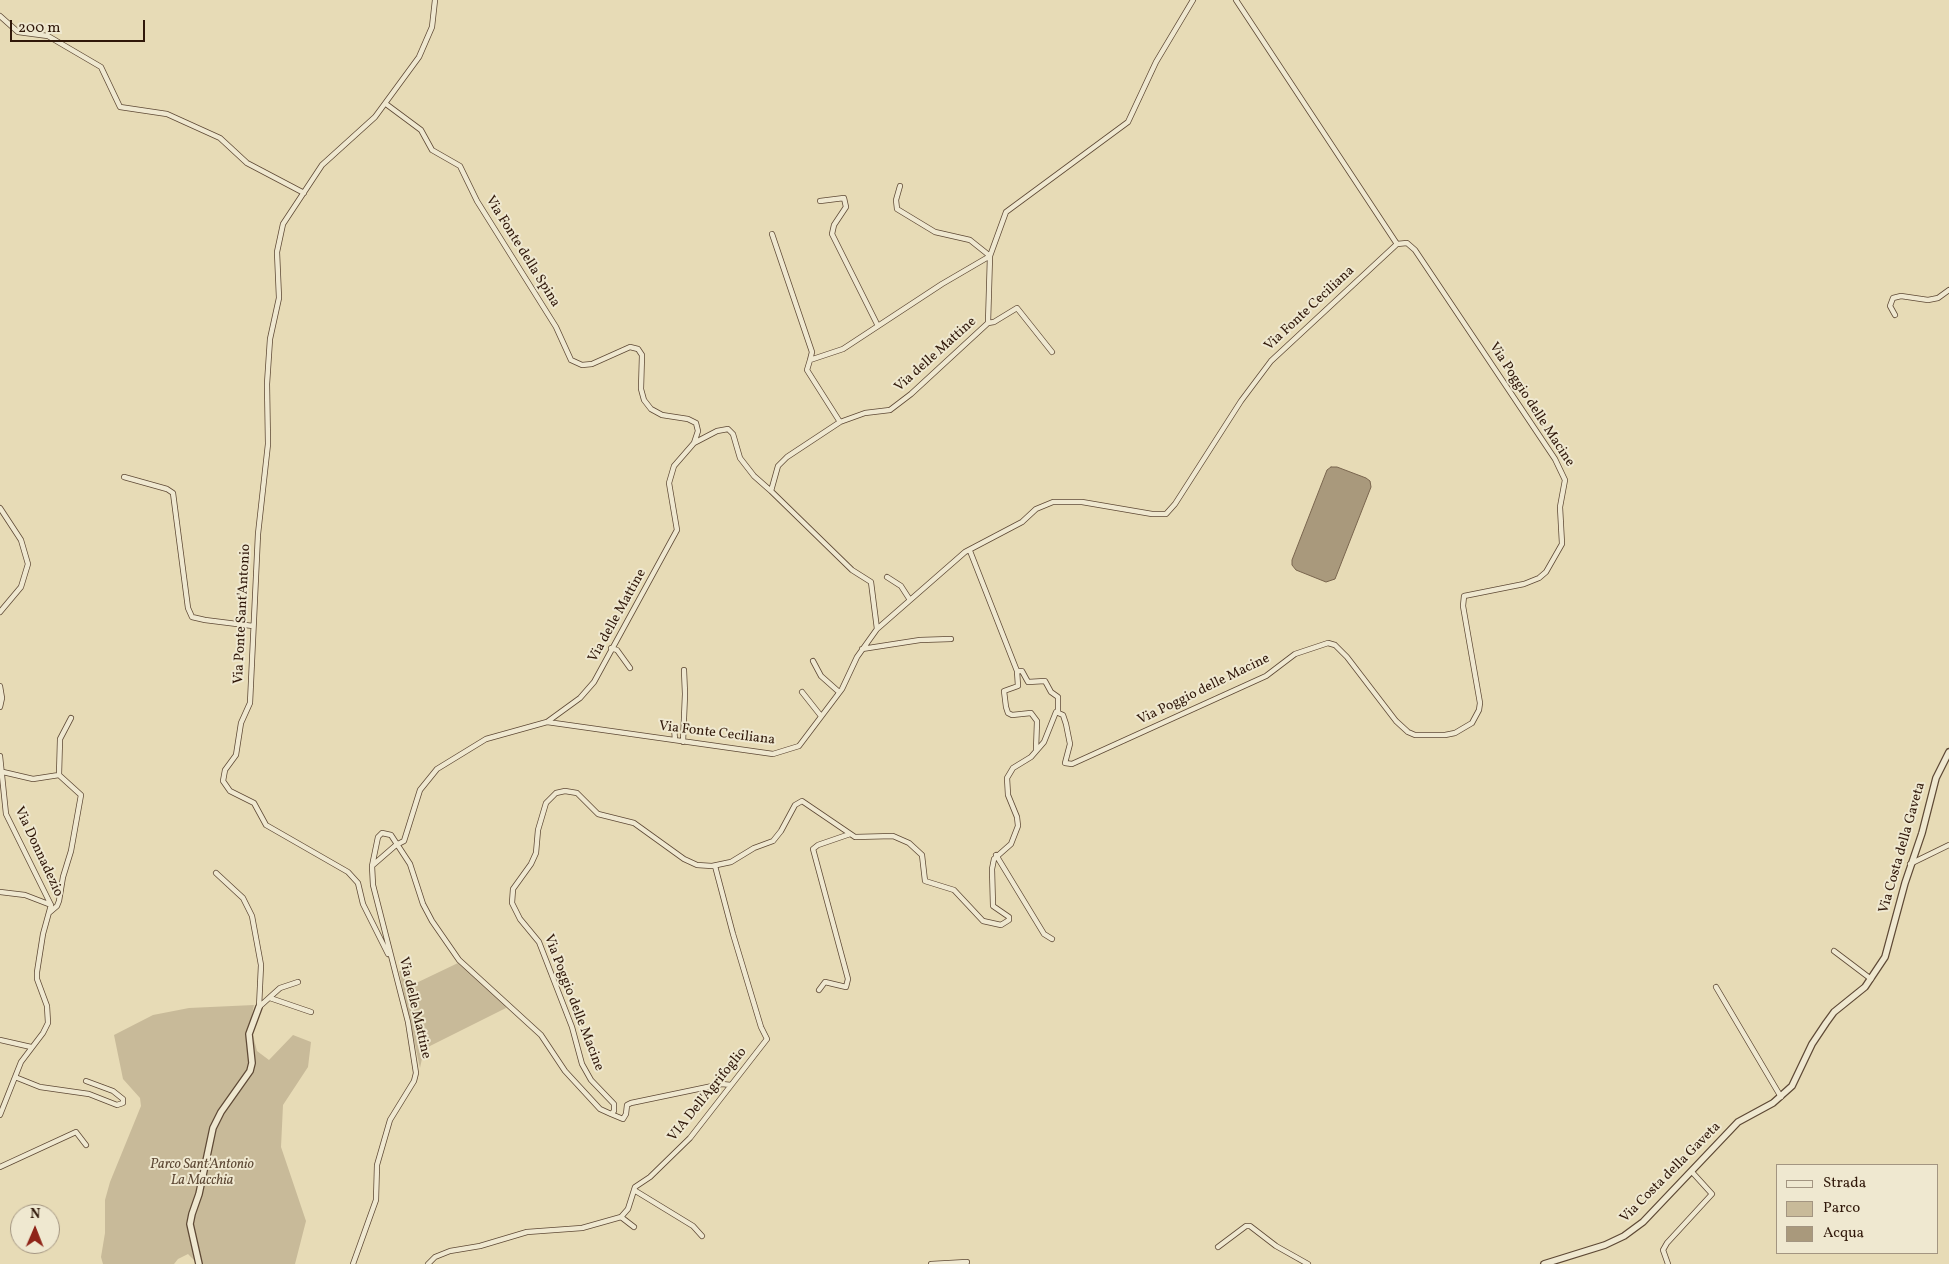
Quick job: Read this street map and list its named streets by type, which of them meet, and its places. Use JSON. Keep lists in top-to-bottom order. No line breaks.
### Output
{"streets":{"street":["Via Fonte della Spina","Via Fonte Ceciliana","Via delle Mattine","Via Poggio delle Macine","Via Ponte Sant'Antonio","Via Costa della Gaveta","Via Donnadezio","VIA Dell'Agrifoglio"]},"crossings":[["Via Fonte della Spina","Via delle Mattine"],["Via Fonte della Spina","Via Ponte Sant'Antonio"],["Via Fonte Ceciliana","Via delle Mattine"],["Via Fonte Ceciliana","Via Poggio delle Macine"],["Via delle Mattine","Via Poggio delle Macine"],["Via delle Mattine","Via Ponte Sant'Antonio"],["Via Poggio delle Macine","VIA Dell'Agrifoglio"]],"parks":["Parco Sant'Antonio La Macchia"],"legend":["Strada","Parco","Acqua"],"scale_bar":"200 m","north":"top"}
